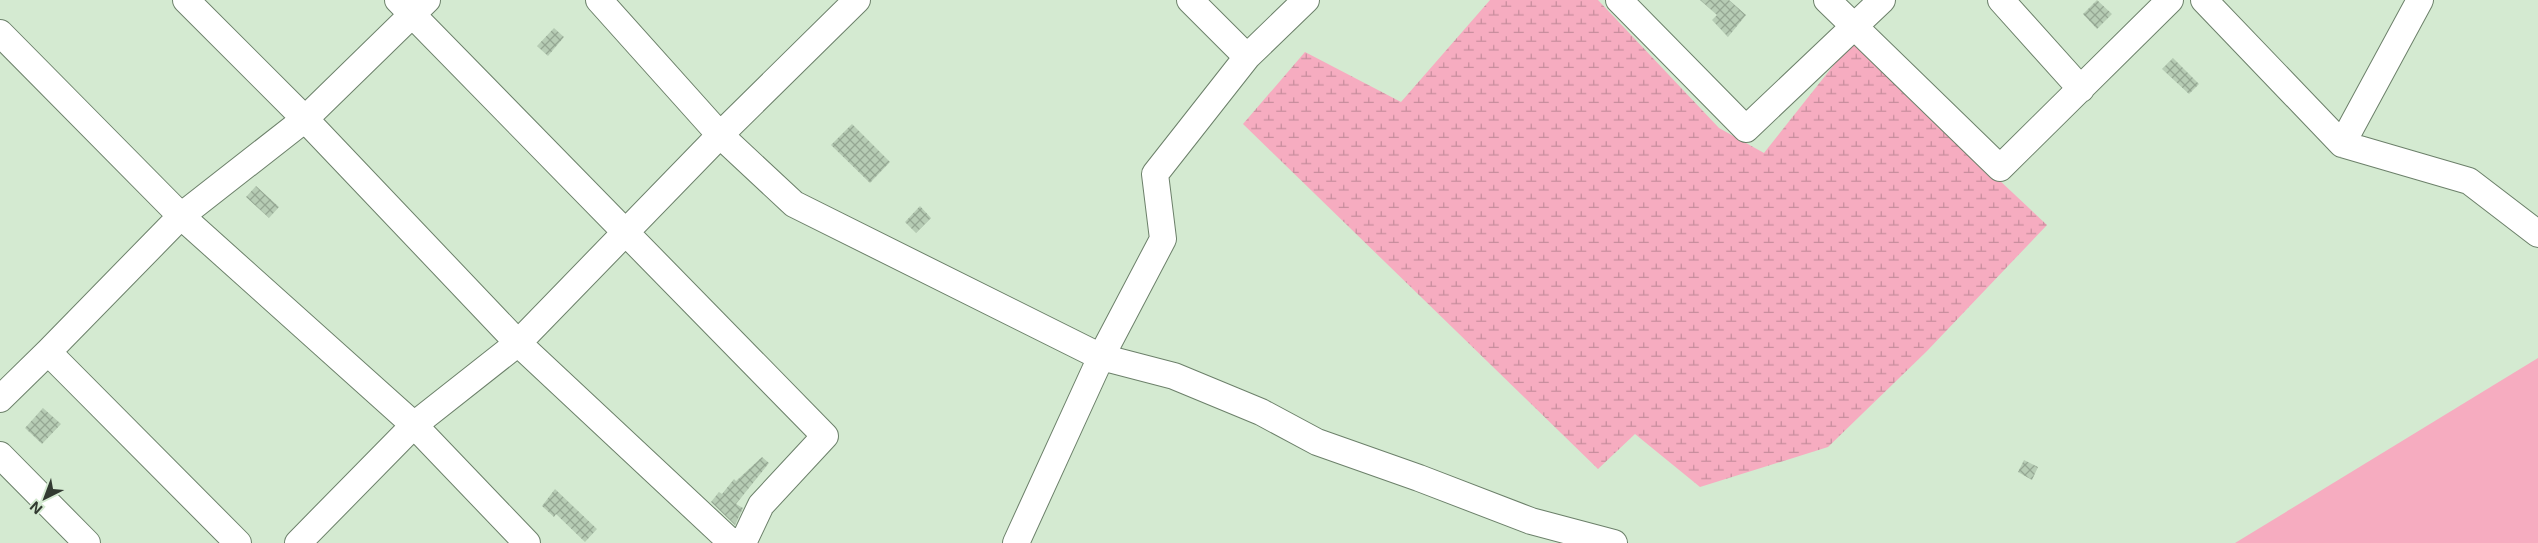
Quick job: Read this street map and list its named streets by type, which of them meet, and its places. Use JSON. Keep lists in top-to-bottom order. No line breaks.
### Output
{"north":"bottom left"}
